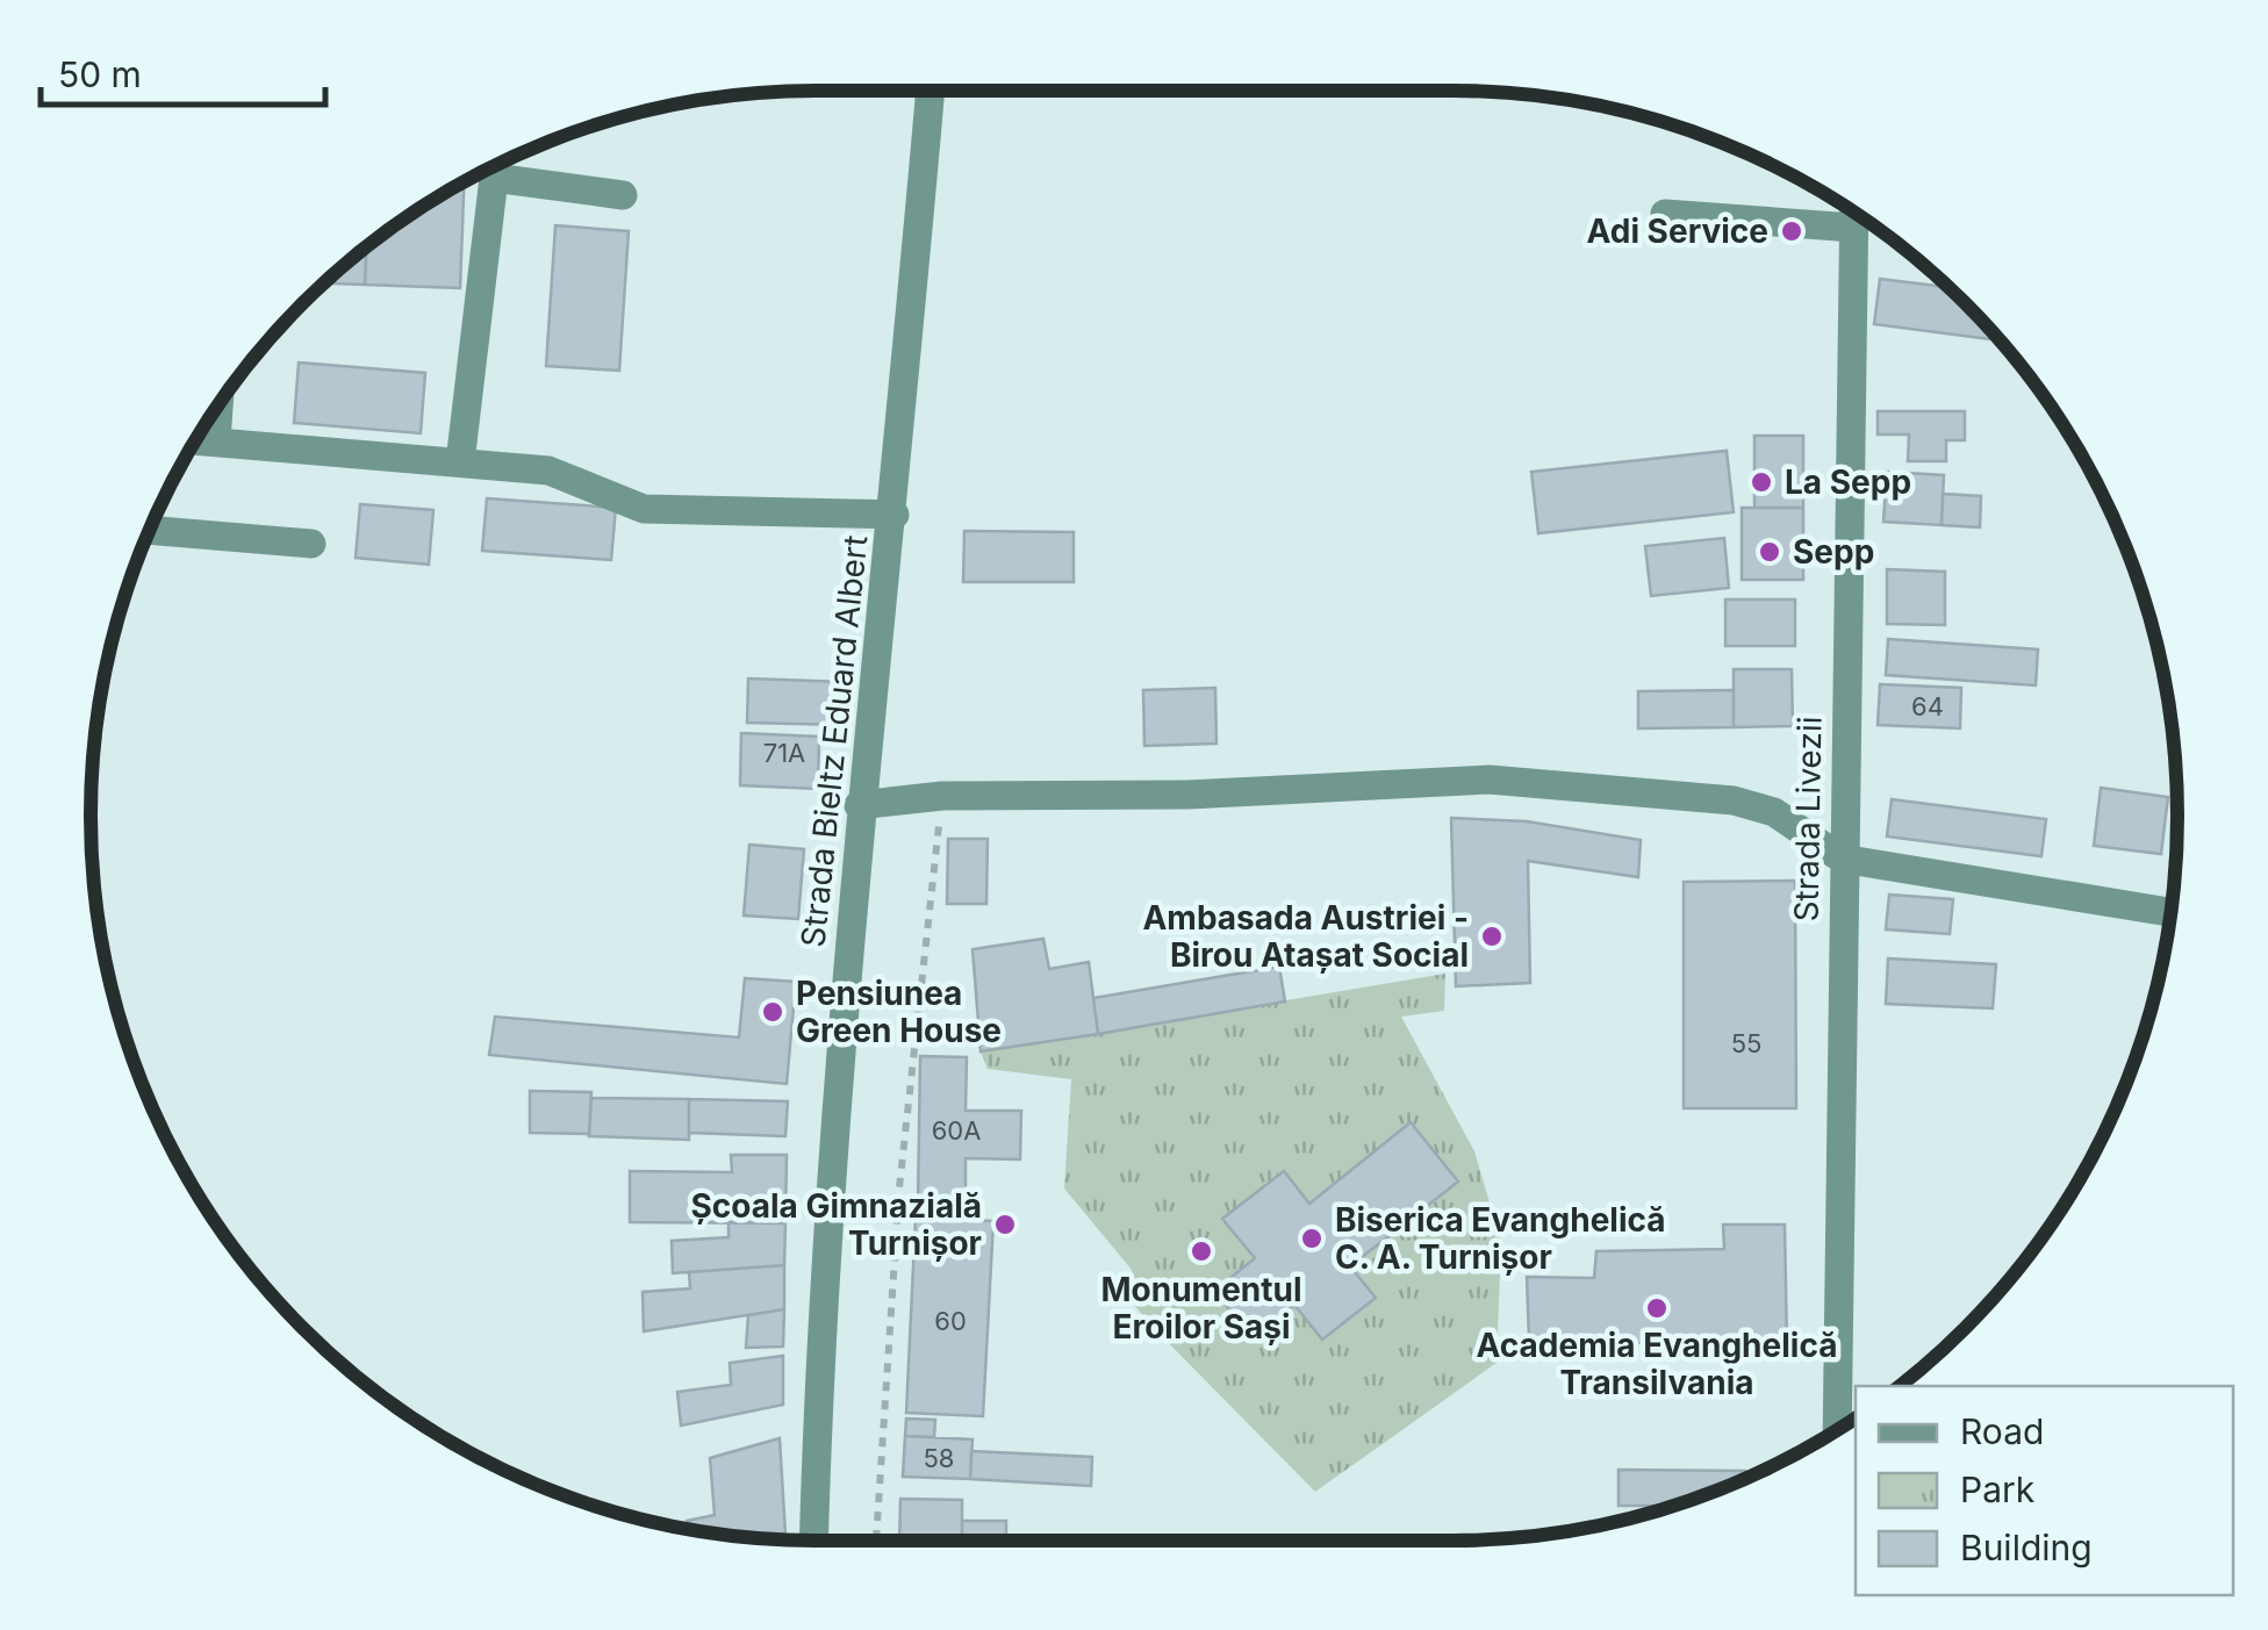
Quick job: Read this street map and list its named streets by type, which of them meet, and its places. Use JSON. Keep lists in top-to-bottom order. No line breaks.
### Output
{"streets":{"street":["Strada Bieltz Eduard Albert","Strada Livezii"]},"places":["Adi Service","La Sepp","Sepp","Ambasada Austriei - Birou Atașat Social","Pensiunea Green House","Școala Gimnazială Turnișor","Biserica Evanghelică C. A. Turnișor","Monumentul Eroilor Sași","Academia Evanghelică Transilvania"],"house_numbers":["64","71A","55","60A","60","58"],"legend":["Road","Park","Building"],"scale_bar":"50 m"}
